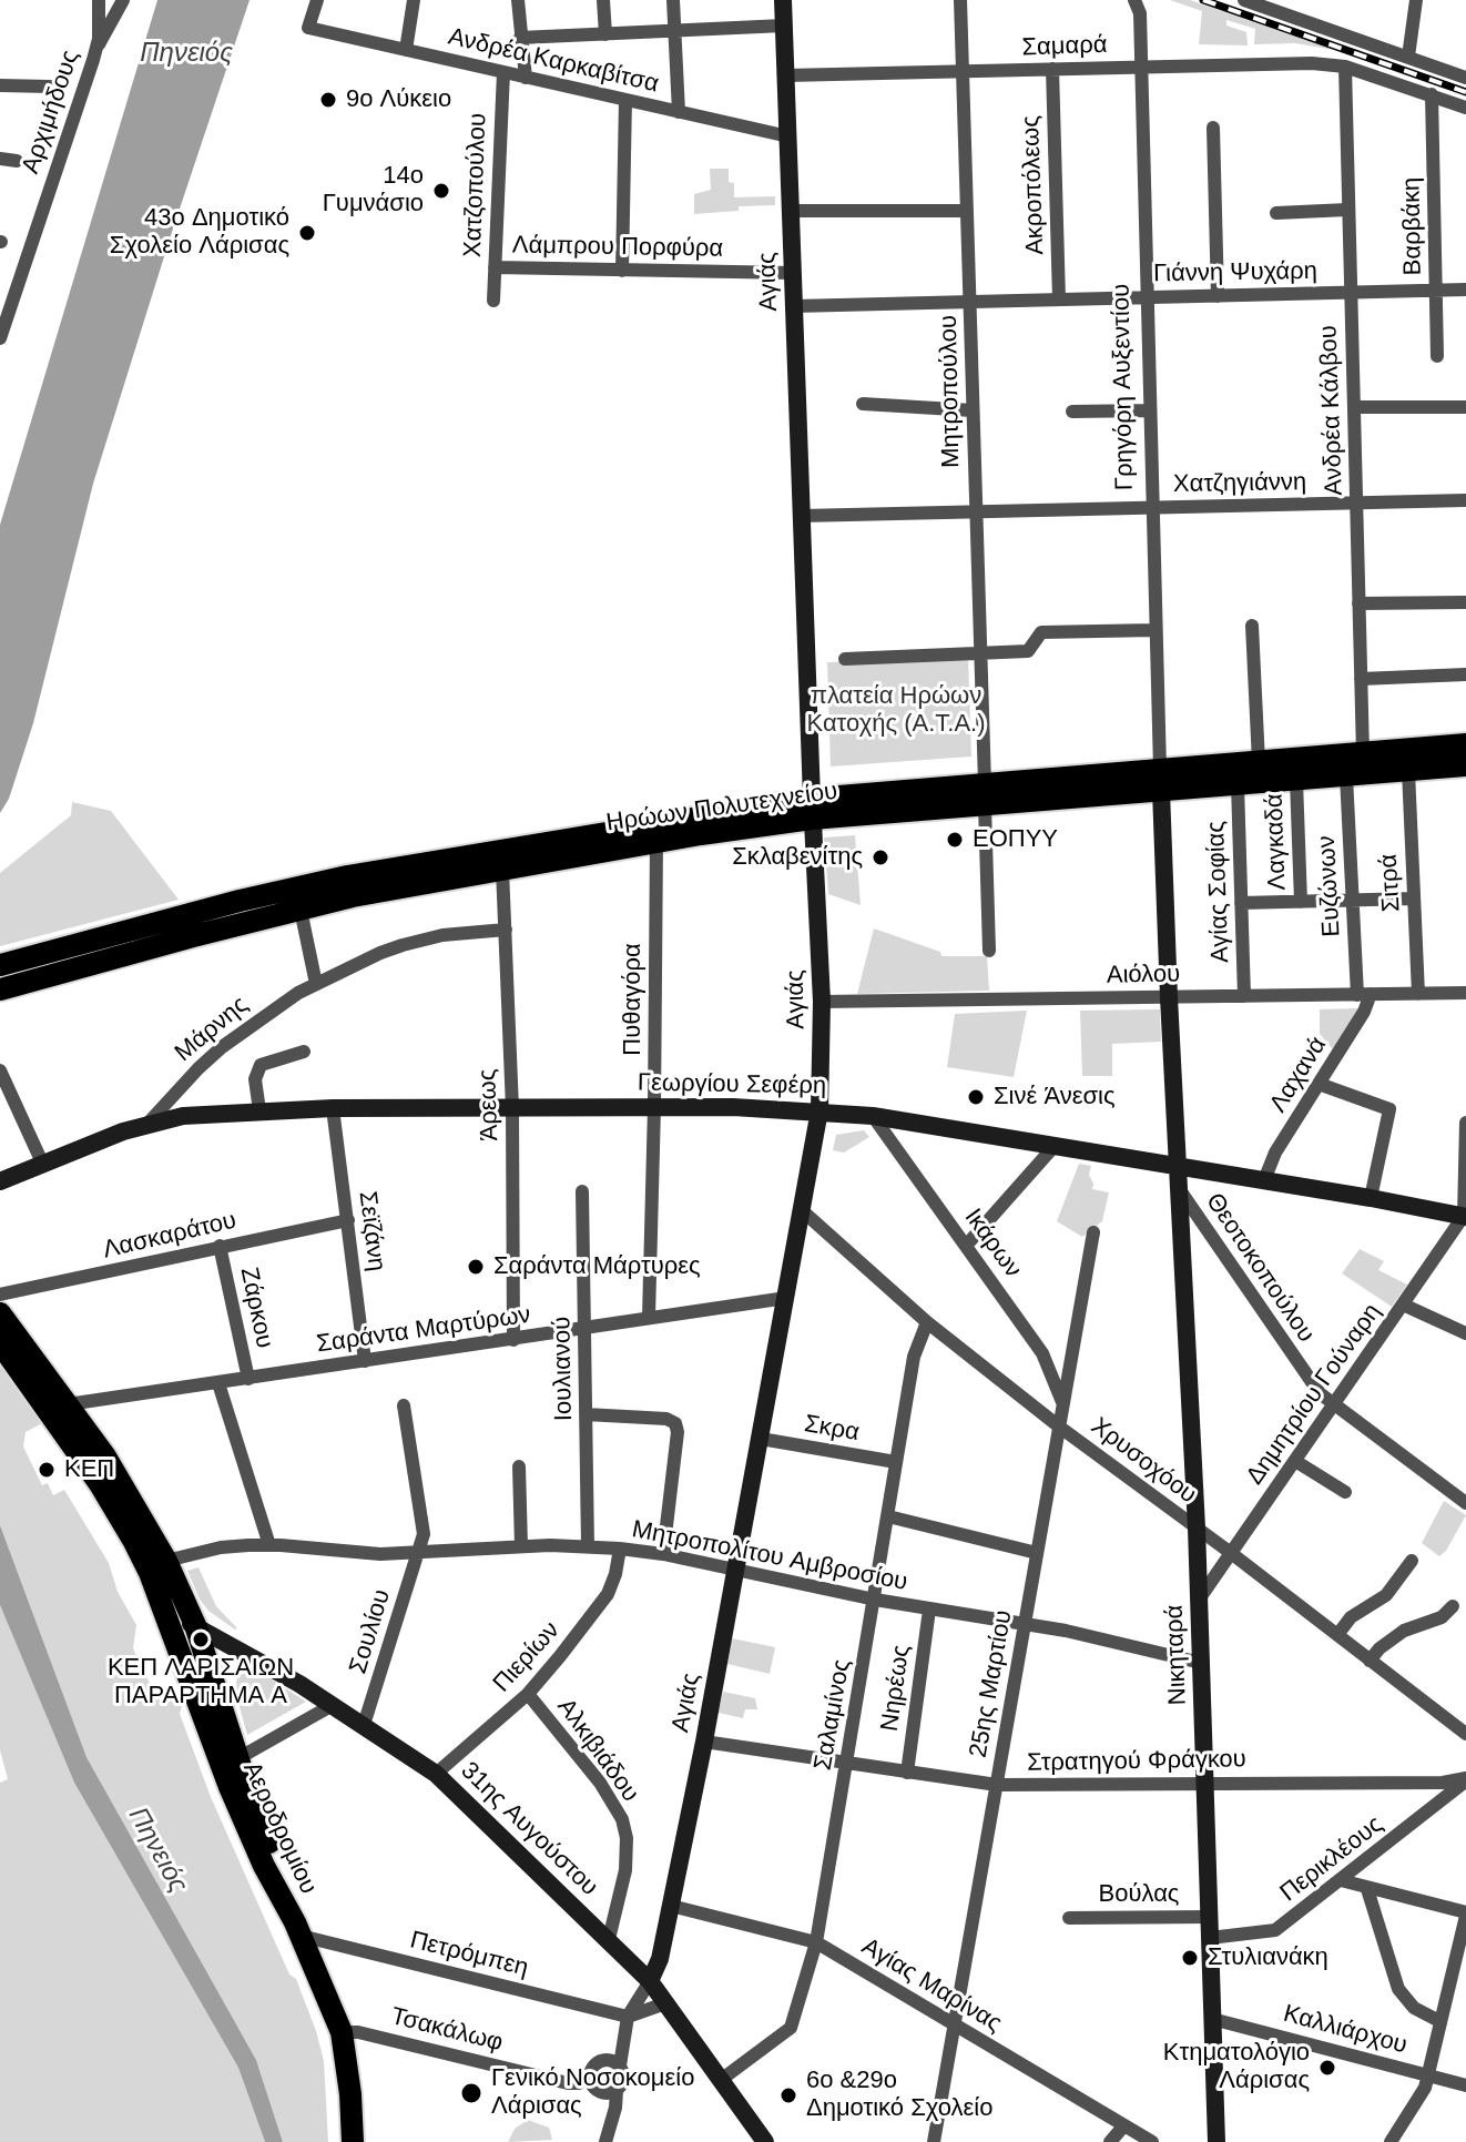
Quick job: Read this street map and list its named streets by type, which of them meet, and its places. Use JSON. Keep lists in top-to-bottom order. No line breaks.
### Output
{"streets":{"main road":["Ηρώων Πολυτεχνείου","Αεροδρομίου"],"street":["Σαμαρά","Ανδρέα Καρκαβίτσα","Αρχιμήδους","Χατζοπούλου","Ακροπόλεως","Βαρβάκη","Λάμπρου Πορφύρα","Γιάννη Ψυχάρη","Αγιάς","Γρηγόρη Αυξεντίου","Μητροπούλου","Ανδρέα Κάλβου","Χατζηγιάννη","Λαγκαδά","Σιτρά","Ευζώνων","Αγίας Σοφίας","Αιόλου","Πυθαγόρα","Μάρνης","Λαχανά","Γεωργίου Σεφέρη","Άρεως","Σεϊζάνη","Λασκαράτου","Ικάρων","Θεοτοκοπούλου","Ζάρκου","Σαράντα Μαρτύρων","Ιουλιανού","Δημητρίου Γούναρη","Σκρα","Χρυσοχόου","Μητροπολίτου Αμβροσίου","Σουλίου","Νικηταρά","Πιερίων","25ης Μαρτίου","Νηρέως","Σαλαμίνος","Αλκιβιάδου","Στρατηγού Φράγκου","31ης Αυγούστου","Περικλέους","Βούλας","Πετρόμπεη","Αγίας Μαρίνας","Τσακάλωφ","Καλλιάρχου"]},"crossings":[["Σαμαρά","Ακροπόλεως"],["Σαμαρά","Βαρβάκη"],["Σαμαρά","Αγιάς"],["Σαμαρά","Γρηγόρη Αυξεντίου"],["Σαμαρά","Μητροπούλου"],["Σαμαρά","Ανδρέα Κάλβου"],["Ανδρέα Καρκαβίτσα","Χατζοπούλου"],["Ανδρέα Καρκαβίτσα","Αγιάς"],["Χατζοπούλου","Λάμπρου Πορφύρα"],["Ακροπόλεως","Γιάννη Ψυχάρη"],["Βαρβάκη","Γιάννη Ψυχάρη"],["Λάμπρου Πορφύρα","Αγιάς"],["Γιάννη Ψυχάρη","Αγιάς"],["Γιάννη Ψυχάρη","Γρηγόρη Αυξεντίου"],["Γιάννη Ψυχάρη","Μητροπούλου"],["Γιάννη Ψυχάρη","Ανδρέα Κάλβου"],["Αγιάς","Χατζηγιάννη"],["Αγιάς","Ηρώων Πολυτεχνείου"],["Αγιάς","Αιόλου"],["Αγιάς","Γεωργίου Σεφέρη"],["Αγιάς","Σαράντα Μαρτύρων"],["Αγιάς","Σκρα"],["Αγιάς","Χρυσοχόου"],["Αγιάς","Μητροπολίτου Αμβροσίου"],["Αγιάς","Στρατηγού Φράγκου"],["Αγιάς","31ης Αυγούστου"],["Αγιάς","Αγίας Μαρίνας"],["Γρηγόρη Αυξεντίου","Χατζηγιάννη"],["Γρηγόρη Αυξεντίου","Ηρώων Πολυτεχνείου"],["Γρηγόρη Αυξεντίου","Αιόλου"],["Γρηγόρη Αυξεντίου","Γεωργίου Σεφέρη"],["Γρηγόρη Αυξεντίου","Νικηταρά"],["Μητροπούλου","Χατζηγιάννη"],["Μητροπούλου","Ηρώων Πολυτεχνείου"],["Ανδρέα Κάλβου","Χατζηγιάννη"],["Ανδρέα Κάλβου","Ηρώων Πολυτεχνείου"],["Ηρώων Πολυτεχνείου","Λαγκαδά"],["Ηρώων Πολυτεχνείου","Σιτρά"],["Ηρώων Πολυτεχνείου","Ευζώνων"],["Ηρώων Πολυτεχνείου","Αγίας Σοφίας"],["Ηρώων Πολυτεχνείου","Πυθαγόρα"],["Ηρώων Πολυτεχνείου","Άρεως"],["Σιτρά","Αιόλου"],["Ευζώνων","Αιόλου"],["Ευζώνων","Λαχανά"],["Αγίας Σοφίας","Αιόλου"],["Αιόλου","Λαχανά"],["Πυθαγόρα","Γεωργίου Σεφέρη"],["Πυθαγόρα","Σαράντα Μαρτύρων"],["Μάρνης","Γεωργίου Σεφέρη"],["Μάρνης","Άρεως"],["Λαχανά","Γεωργίου Σεφέρη"],["Γεωργίου Σεφέρη","Άρεως"],["Γεωργίου Σεφέρη","Σεϊζάνη"],["Γεωργίου Σεφέρη","Ικάρων"],["Γεωργίου Σεφέρη","Δημητρίου Γούναρη"],["Γεωργίου Σεφέρη","Νικηταρά"],["Άρεως","Σαράντα Μαρτύρων"],["Σεϊζάνη","Λασκαράτου"],["Σεϊζάνη","Σαράντα Μαρτύρων"],["Λασκαράτου","Ζάρκου"],["Ικάρων","25ης Μαρτίου"],["Θεοτοκοπούλου","Δημητρίου Γούναρη"],["Θεοτοκοπούλου","Νικηταρά"],["Ζάρκου","Σαράντα Μαρτύρων"],["Σαράντα Μαρτύρων","Ιουλιανού"],["Σαράντα Μαρτύρων","Αεροδρομίου"],["Ιουλιανού","Μητροπολίτου Αμβροσίου"],["Δημητρίου Γούναρη","Χρυσοχόου"],["Δημητρίου Γούναρη","Νικηταρά"],["Σκρα","Σαλαμίνος"],["Χρυσοχόου","Νικηταρά"],["Χρυσοχόου","25ης Μαρτίου"],["Χρυσοχόου","Σαλαμίνος"],["Μητροπολίτου Αμβροσίου","Σουλίου"],["Μητροπολίτου Αμβροσίου","Νικηταρά"],["Μητροπολίτου Αμβροσίου","Πιερίων"],["Μητροπολίτου Αμβροσίου","25ης Μαρτίου"],["Μητροπολίτου Αμβροσίου","Νηρέως"],["Μητροπολίτου Αμβροσίου","Σαλαμίνος"],["Μητροπολίτου Αμβροσίου","Αεροδρομίου"],["Σουλίου","31ης Αυγούστου"],["Νικηταρά","Στρατηγού Φράγκου"],["Νικηταρά","Περικλέους"],["Νικηταρά","Βούλας"],["Νικηταρά","Καλλιάρχου"],["Πιερίων","Αλκιβιάδου"],["Πιερίων","31ης Αυγούστου"],["25ης Μαρτίου","Στρατηγού Φράγκου"],["25ης Μαρτίου","Αγίας Μαρίνας"],["Νηρέως","Στρατηγού Φράγκου"],["Σαλαμίνος","Στρατηγού Φράγκου"],["Σαλαμίνος","31ης Αυγούστου"],["Σαλαμίνος","Αγίας Μαρίνας"],["Αλκιβιάδου","31ης Αυγούστου"],["Στρατηγού Φράγκου","Περικλέους"],["Αεροδρομίου","31ης Αυγούστου"],["Αεροδρομίου","Πετρόμπεη"]],"water":["Πηνειός"],"parks":["πλατεία Ηρώων Κατοχής (Α.Τ.Α.)"],"places":["9ο Λύκειο","14ο Γυμνάσιο","43ο Δημοτικό Σχολείο Λάρισας","ΕΟΠΥΥ","Σκλαβενίτης","Σινέ Άνεσις","Σαράντα Μάρτυρες","ΚΕΠ","ΚΕΠ ΛΑΡΙΣΑΙΩΝ ΠΑΡΑΡΤΗΜΑ A","Στυλιανάκη","Κτηματολόγιο Λάρισας","Γενικό Νοσοκομείο Λάρισας","6ο &29ο Δημοτικό Σχολείο"]}
